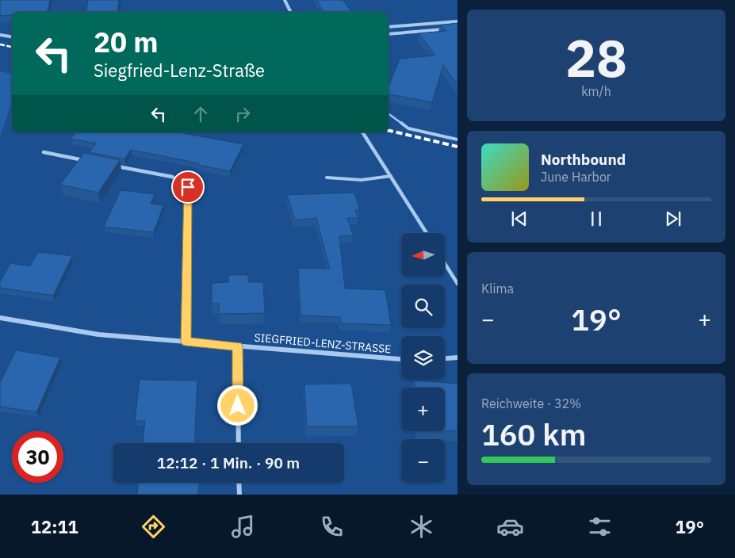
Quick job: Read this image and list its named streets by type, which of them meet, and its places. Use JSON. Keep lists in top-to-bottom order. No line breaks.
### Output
{"streets":{"street":["SIEGFRIED-LENZ-STRASSE"]},"north":"left","page":{"tile":[["28","km/h"],"Klima",["Reichweite · 32%","160 km"]],"turn":["20 m","Siegfried-Lenz-Straße"],"song":["Northbound","June Harbor"],"map_buttons":["+","−"],"heat":["−","19°","+"],"limit":"30","trip":"12:12 · 1 Min. · 90 m","tabs":["12:11","19°"]}}
